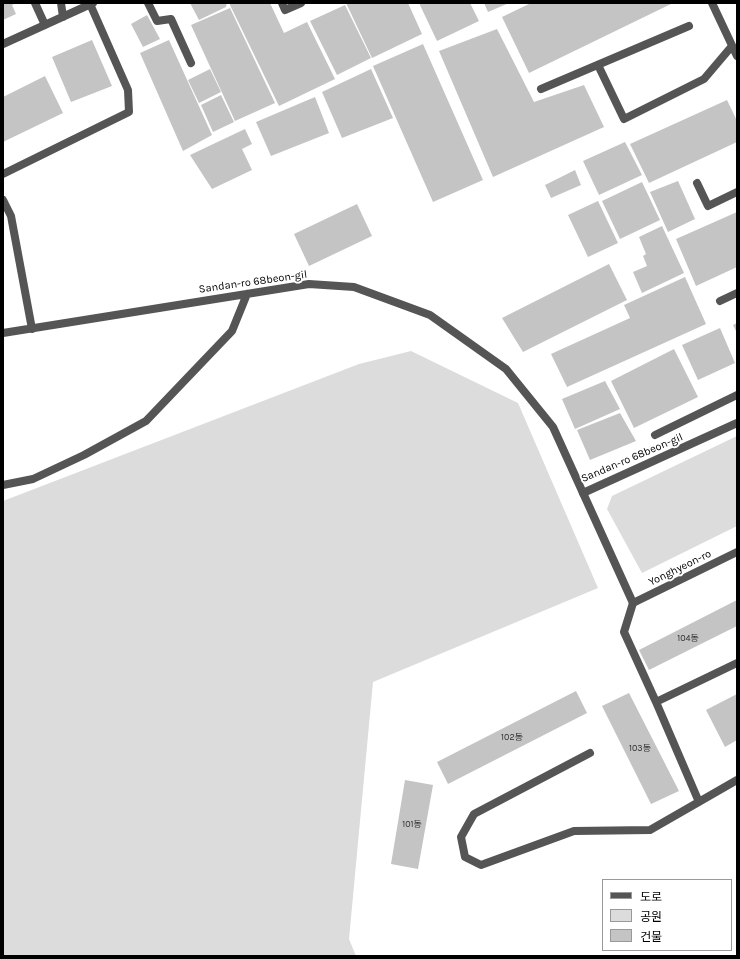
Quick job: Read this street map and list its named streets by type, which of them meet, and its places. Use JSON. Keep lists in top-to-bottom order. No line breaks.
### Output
{"streets":{"street":["Sandan-ro 68beon-gil","Yonghyeon-ro"]},"house_numbers":["104동","102동","103동","101동"],"legend":["도로","공원","건물"]}
